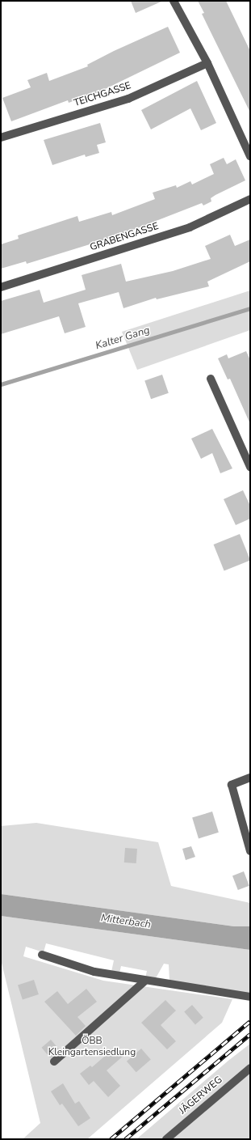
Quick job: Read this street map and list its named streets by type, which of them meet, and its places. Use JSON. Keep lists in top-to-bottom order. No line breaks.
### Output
{"streets":{"street":["TEICHGASSE","GRABENGASSE","JÄGERWEG"]},"water":["Kalter Gang","Mitterbach"],"parks":["ÖBB Kleingartensiedlung"]}
